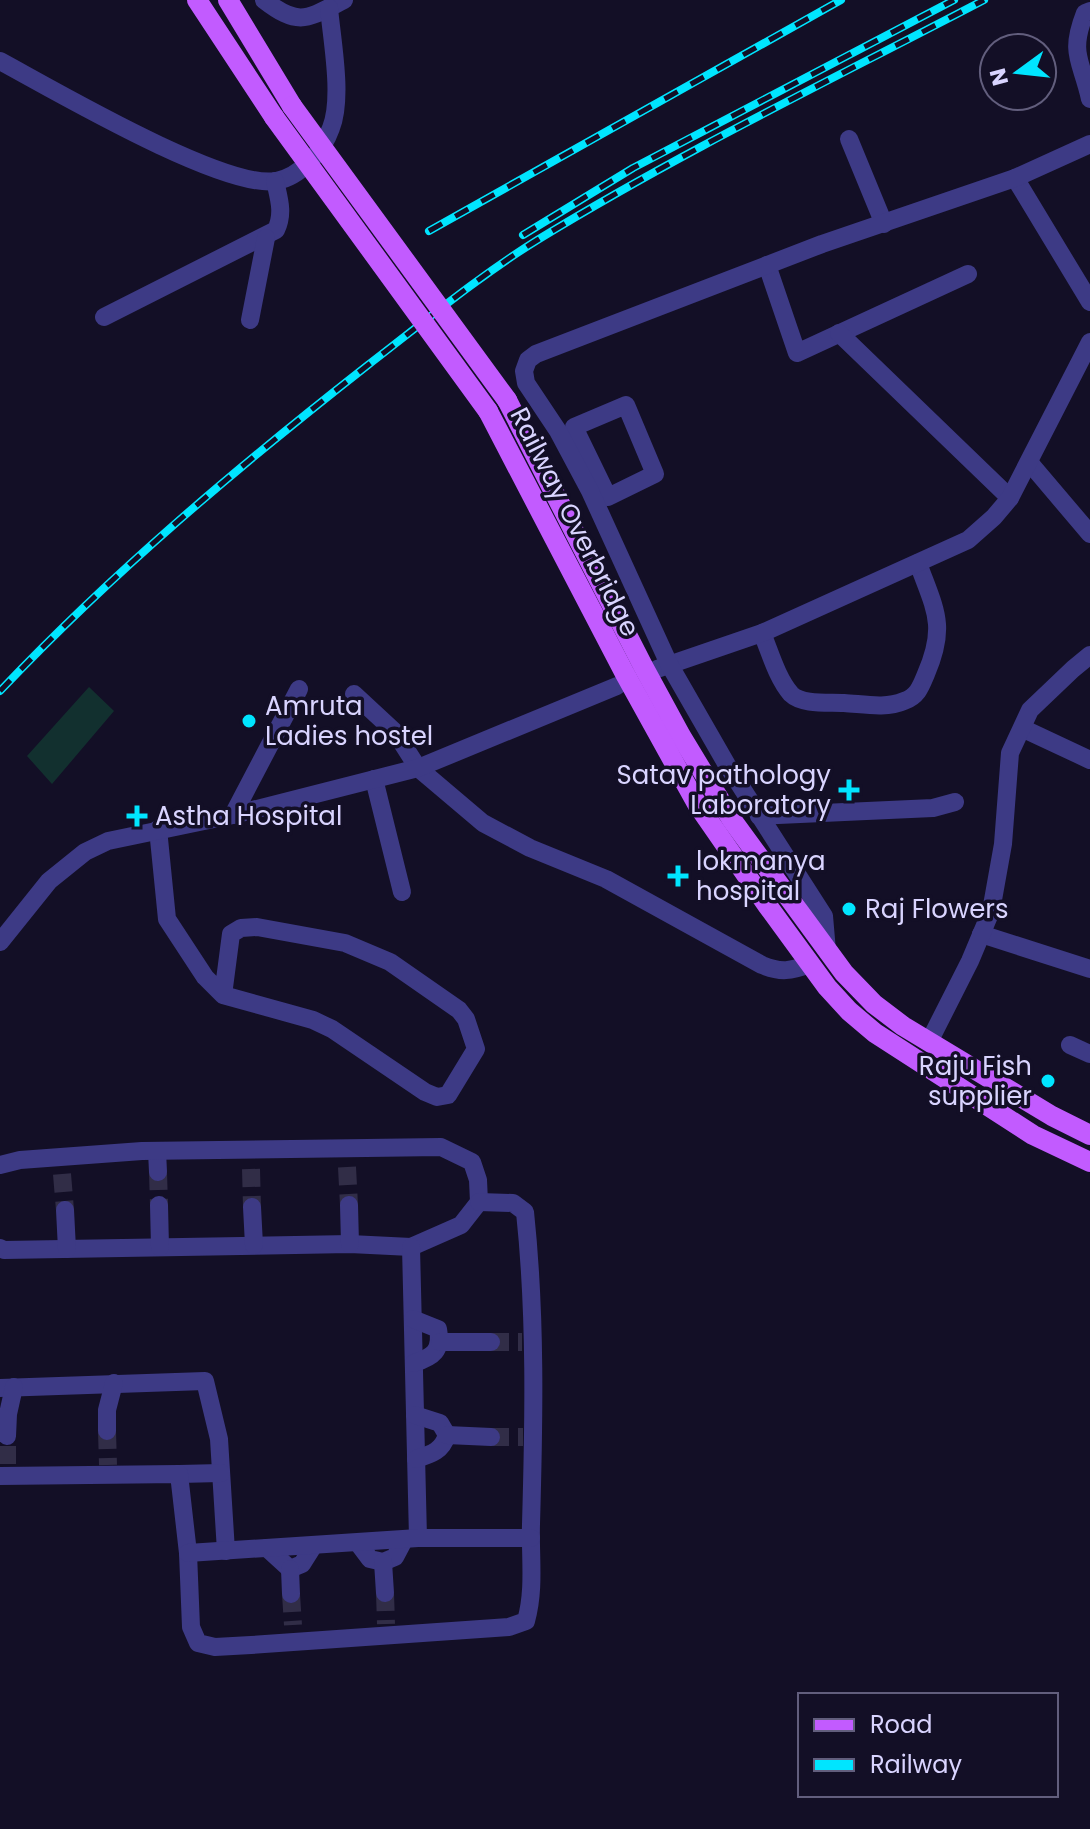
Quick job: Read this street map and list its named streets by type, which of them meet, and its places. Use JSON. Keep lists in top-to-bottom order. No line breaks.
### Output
{"streets":{"main road":["Railway Overbridge"]},"places":{"other":["Amruta Ladies hostel","Raj Flowers","Raju Fish supplier"],"health":["Satav pathology Laboratory","Astha Hospital","lokmanya hospital"]},"legend":["Road","Railway"],"north":"left"}
